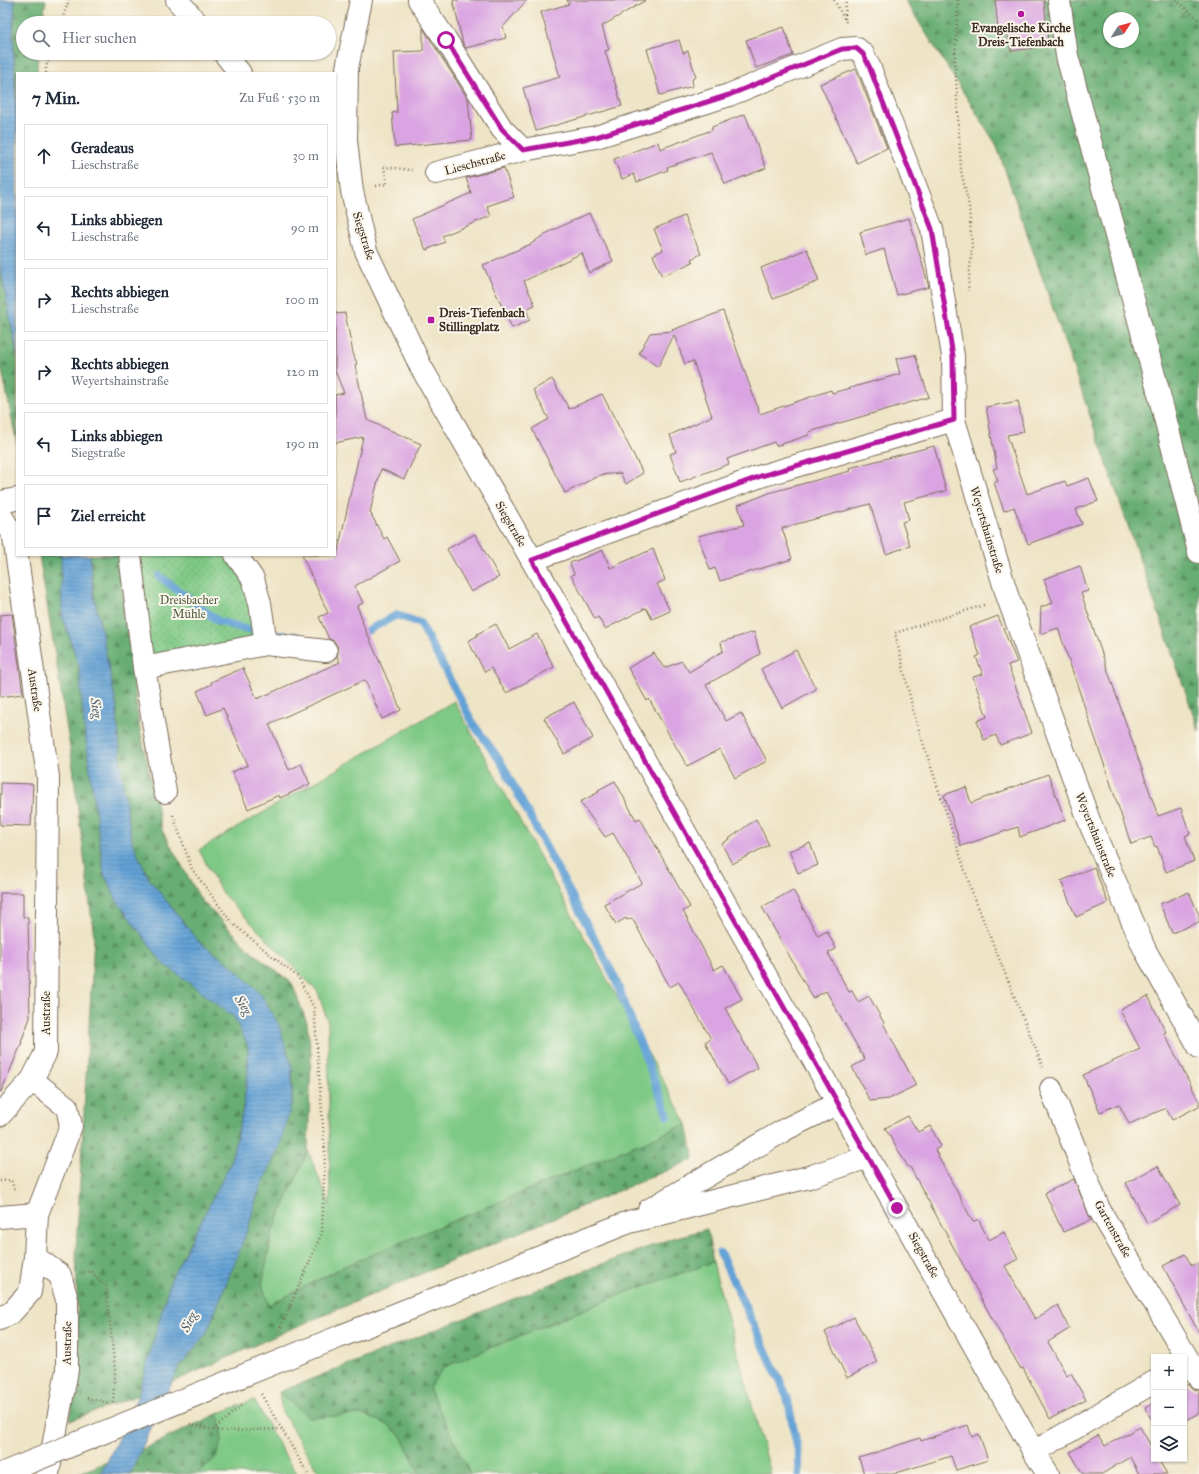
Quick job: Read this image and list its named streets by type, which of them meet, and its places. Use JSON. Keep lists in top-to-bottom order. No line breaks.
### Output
{"streets":{"street":["Lieschstraße","Siegstraße","Weyertshainstraße","Austraße","Gartenstraße"]},"crossings":[["Lieschstraße","Siegstraße"],["Lieschstraße","Weyertshainstraße"]],"water":["Sieg"],"parks":["Dreisbacher Mühle"],"places":{"other":["Evangelische Kirche Dreis-Tiefenbach"],"transit":["Dreis-Tiefenbach Stillingplatz"]},"north":"top right","page":{"search":"Hier suchen","heading":["7 Min.","Zu Fuß · 530 m"],"list":[["Geradeaus","Lieschstraße","30 m"],["Links abbiegen","Lieschstraße","90 m"],["Rechts abbiegen","Lieschstraße","100 m"],["Rechts abbiegen","Weyertshainstraße","120 m"],["Links abbiegen","Siegstraße","190 m"],"Ziel erreicht"],"map_buttons":["+","−"]}}
